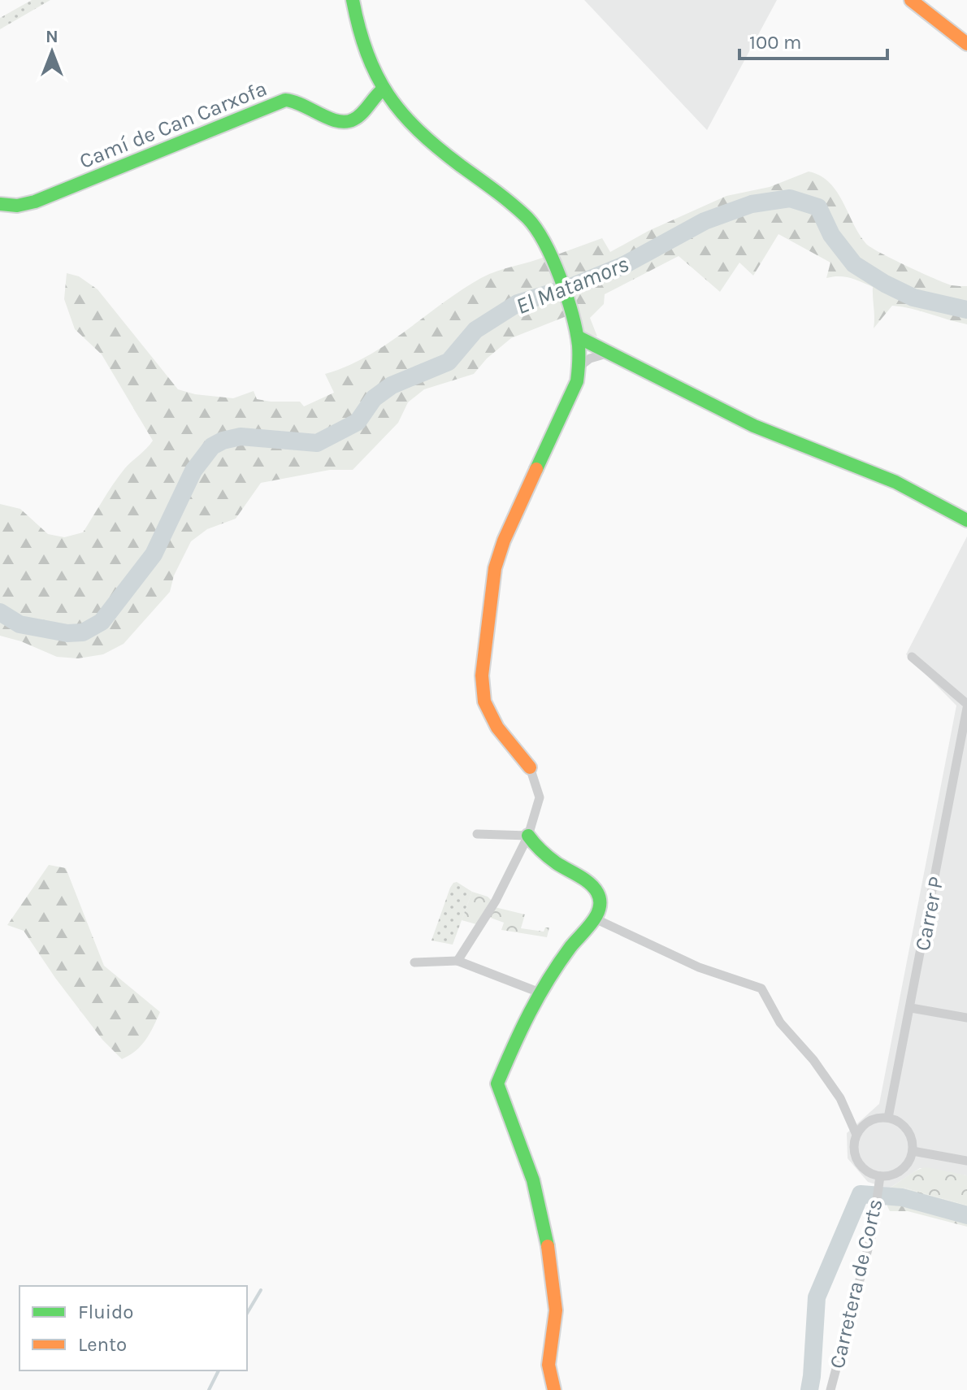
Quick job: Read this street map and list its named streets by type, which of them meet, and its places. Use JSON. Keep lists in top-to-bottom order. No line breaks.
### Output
{"streets":{"street":["Camí de Can Carxofa","Carrer P","Carretera de Corts"]},"crossings":[["Carrer P","Carretera de Corts"]],"water":["El Matamors"],"legend":["Fluido","Lento"],"scale_bar":"100 m","north":"top"}
